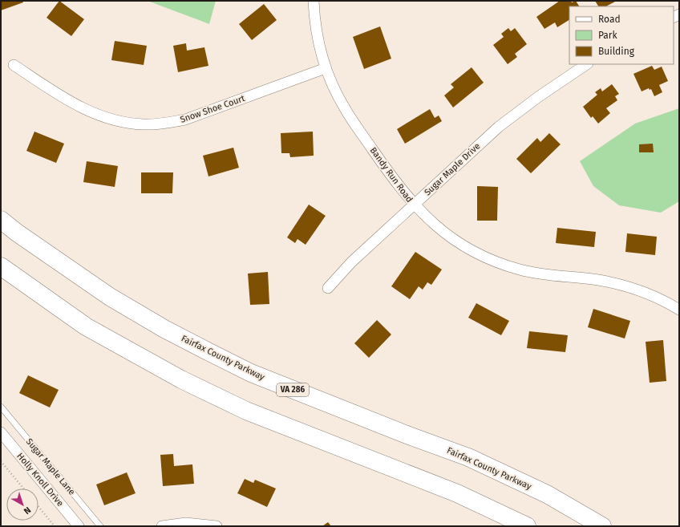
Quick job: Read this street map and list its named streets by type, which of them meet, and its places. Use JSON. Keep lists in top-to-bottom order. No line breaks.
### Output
{"streets":{"highway":["Fairfax County Parkway","VA 286"],"street":["Snow Shoe Court","Sugar Maple Drive","Bandy Run Road","Holly Knoll Drive"],"lane":["Sugar Maple Lane"]},"crossings":[["Snow Shoe Court","Bandy Run Road"],["Sugar Maple Drive","Bandy Run Road"]],"legend":["Road","Park","Building"],"north":"bottom right"}
